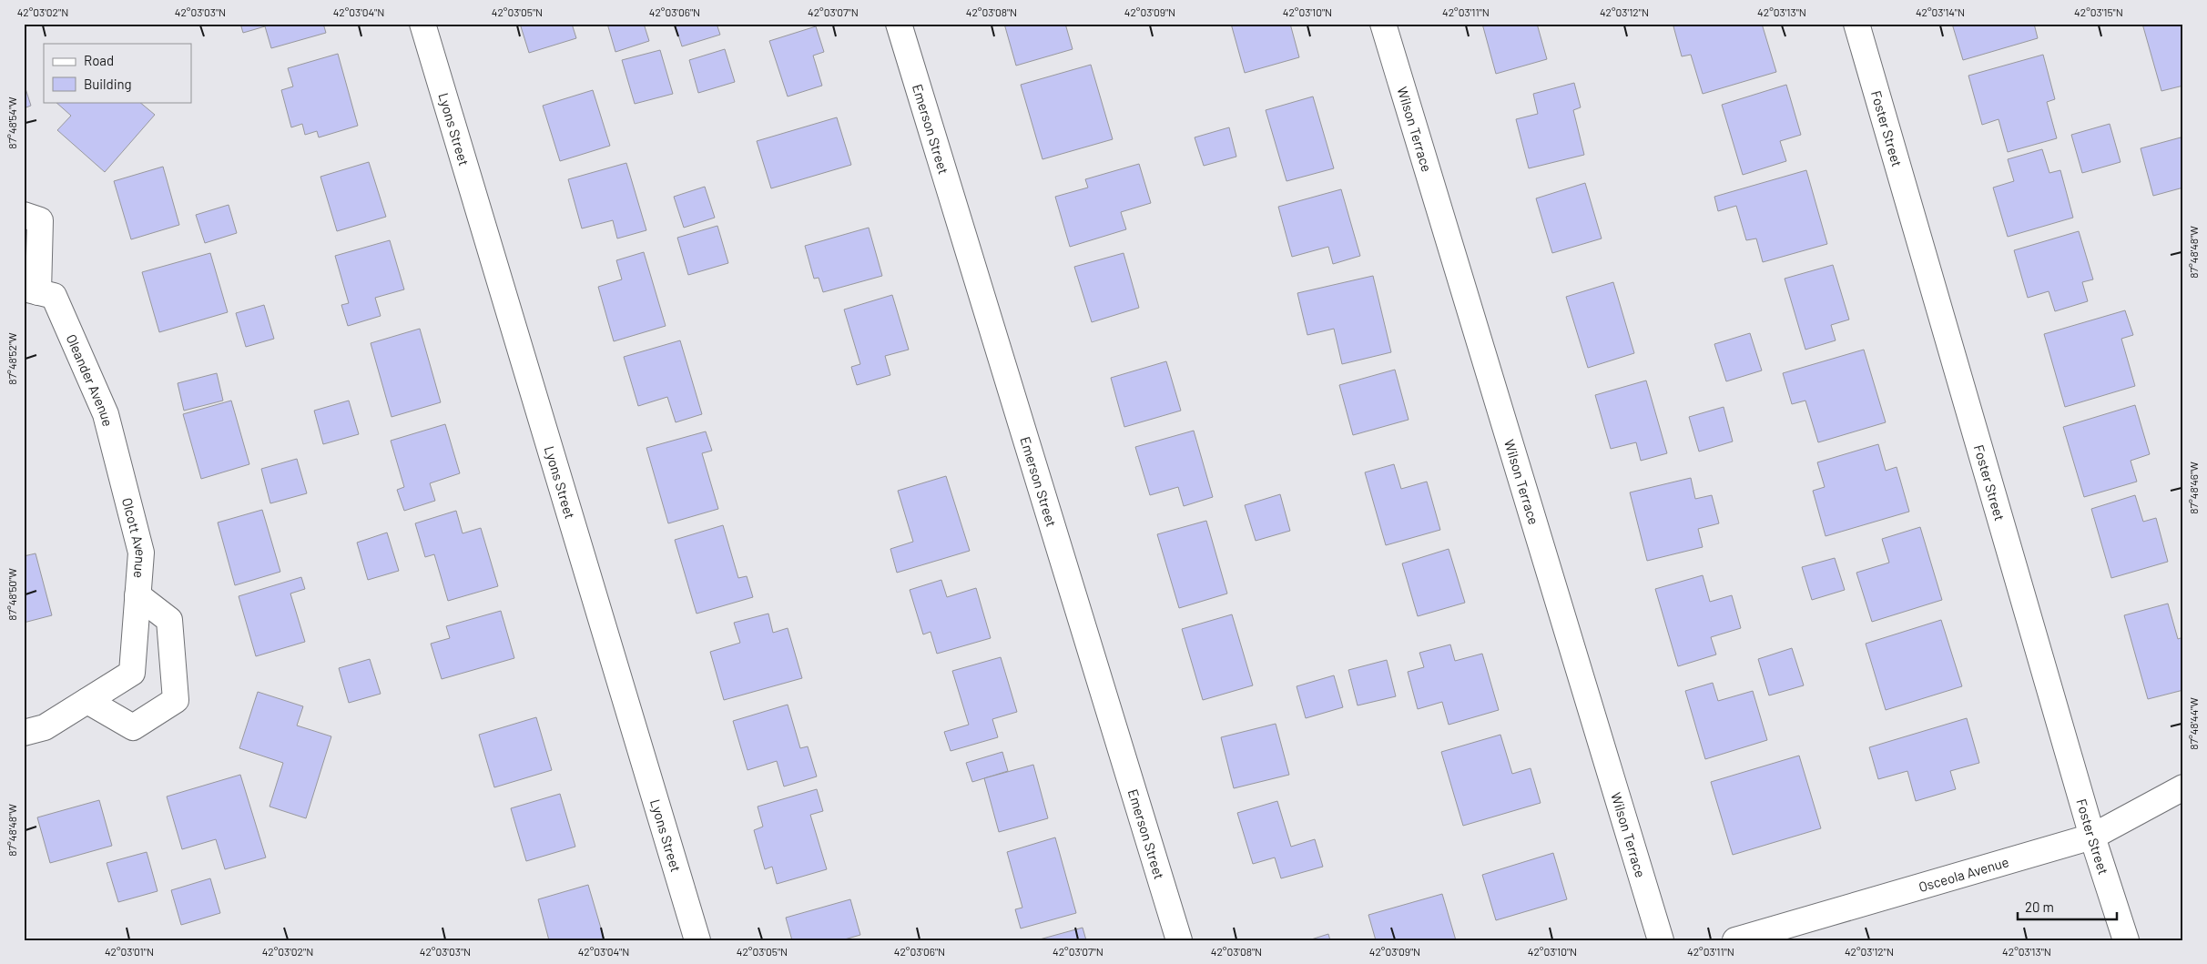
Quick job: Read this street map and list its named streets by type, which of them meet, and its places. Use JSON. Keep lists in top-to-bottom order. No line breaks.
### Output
{"streets":{"street":["Foster Street","Lyons Street","Emerson Street","Wilson Terrace","Oleander Avenue","Olcott Avenue","Osceola Avenue"]},"crossings":[["Foster Street","Osceola Avenue"],["Oleander Avenue","Olcott Avenue"]],"legend":["Road","Building"],"scale_bar":"20 m","coordinates":["42°03'02\"N","42°03'03\"N","42°03'04\"N","42°03'05\"N","42°03'06\"N","42°03'07\"N","42°03'08\"N","42°03'09\"N","42°03'10\"N","42°03'11\"N","42°03'12\"N","42°03'13\"N","42°03'14\"N","42°03'15\"N","87°48'54\"W","87°48'48\"W","87°48'52\"W","87°48'46\"W","87°48'50\"W","87°48'44\"W","42°03'01\"N"]}
